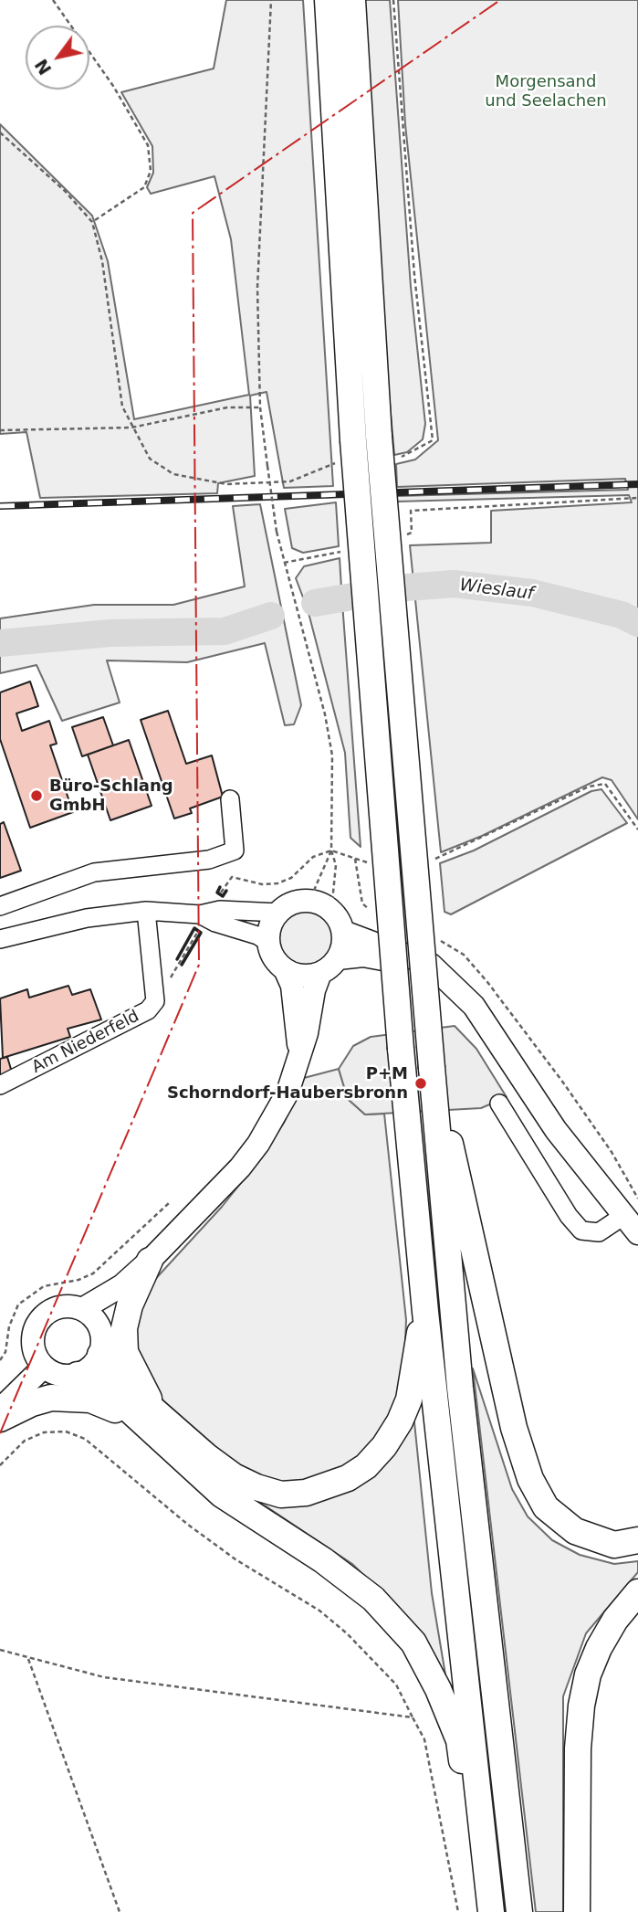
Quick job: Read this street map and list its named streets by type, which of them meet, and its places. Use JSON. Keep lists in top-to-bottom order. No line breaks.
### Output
{"streets":{"street":["Am Niederfeld"]},"water":["Wieslauf"],"parks":["Morgensand und Seelachen"],"places":["Büro-Schlang GmbH","P+M Schorndorf-Haubersbronn"],"north":"bottom left"}
